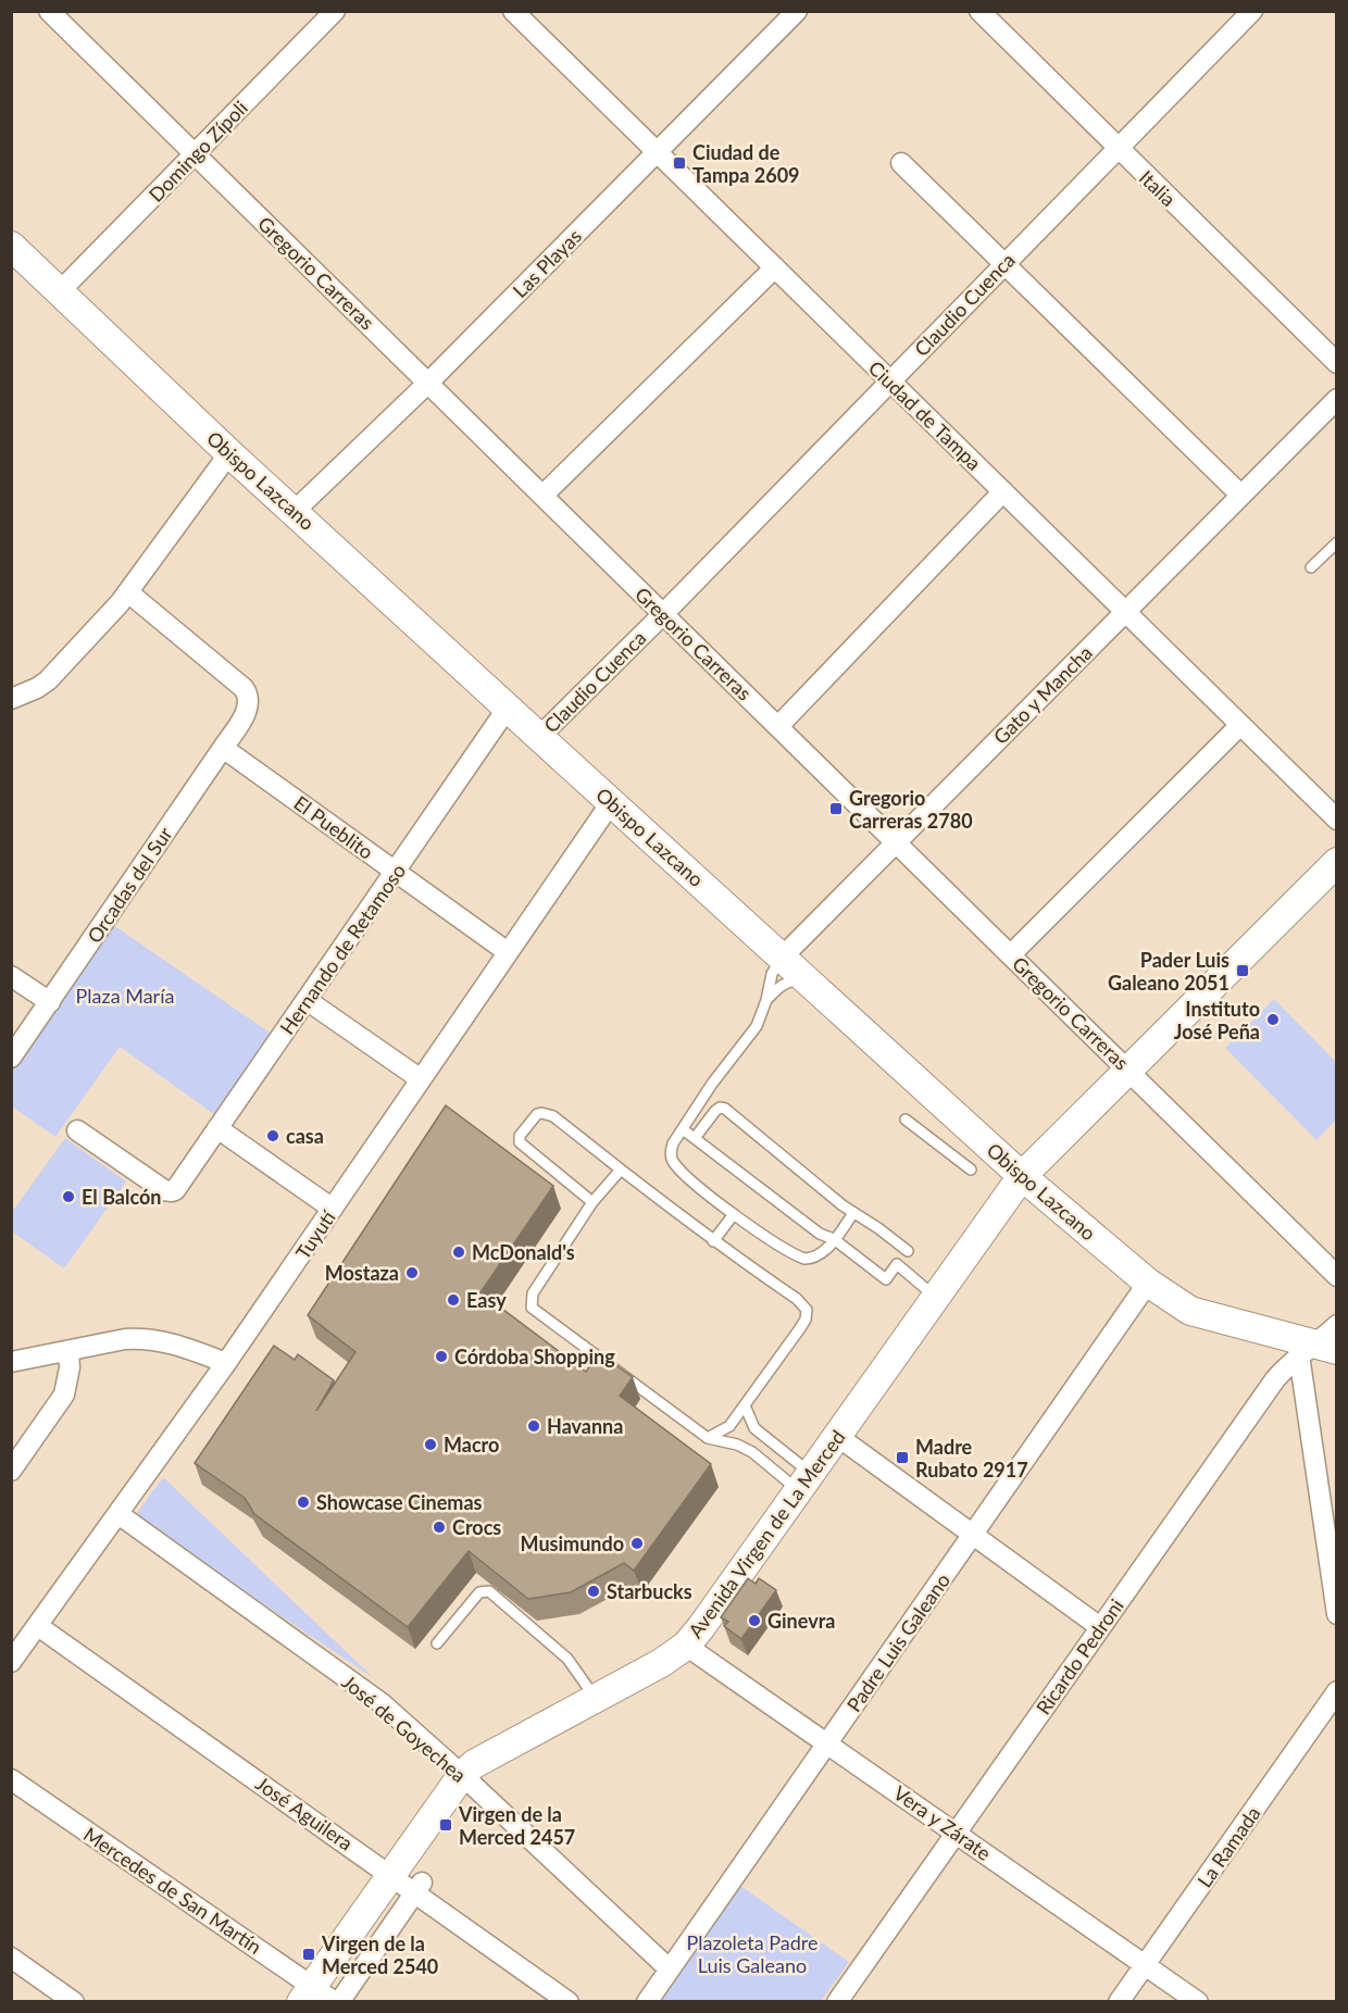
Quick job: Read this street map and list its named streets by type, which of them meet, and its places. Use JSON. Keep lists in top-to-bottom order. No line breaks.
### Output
{"streets":{"main road":["Obispo Lazcano","Avenida Virgen de La Merced"],"street":["Domingo Zípoli","Italia","Las Playas","Gregorio Carreras","Claudio Cuenca","Ciudad de Tampa","Gato y Mancha","El Pueblito","Orcadas del Sur","Hernando de Retamoso","Tuyutí","Padre Luis Galeano","Ricardo Pedroni","José de Goyechea","José Aguilera","Vera y Zárate","La Ramada","Mercedes de San Martín"]},"crossings":[["Domingo Zípoli","Gregorio Carreras"],["Domingo Zípoli","Obispo Lazcano"],["Italia","Claudio Cuenca"],["Las Playas","Gregorio Carreras"],["Las Playas","Ciudad de Tampa"],["Las Playas","Obispo Lazcano"],["Gregorio Carreras","Claudio Cuenca"],["Gregorio Carreras","Gato y Mancha"],["Claudio Cuenca","Ciudad de Tampa"],["Claudio Cuenca","Obispo Lazcano"],["Ciudad de Tampa","Gato y Mancha"],["Obispo Lazcano","Gato y Mancha"],["Obispo Lazcano","Hernando de Retamoso"],["Obispo Lazcano","Tuyutí"],["Obispo Lazcano","Avenida Virgen de La Merced"],["Obispo Lazcano","Padre Luis Galeano"],["Obispo Lazcano","Ricardo Pedroni"],["El Pueblito","Orcadas del Sur"],["El Pueblito","Hernando de Retamoso"],["El Pueblito","Tuyutí"],["Tuyutí","José de Goyechea"],["Tuyutí","José Aguilera"],["Avenida Virgen de La Merced","José de Goyechea"],["Avenida Virgen de La Merced","José Aguilera"],["Avenida Virgen de La Merced","Vera y Zárate"],["Avenida Virgen de La Merced","Mercedes de San Martín"],["Padre Luis Galeano","José de Goyechea"],["Padre Luis Galeano","Vera y Zárate"],["Ricardo Pedroni","Vera y Zárate"],["Vera y Zárate","La Ramada"]],"parks":["Plaza María","Plazoleta Padre Luis Galeano"],"places":{"transit":["Ciudad de Tampa 2609","Gregorio Carreras 2780","Pader Luis Galeano 2051","Madre Rubato 2917","Virgen de la Merced 2457","Virgen de la Merced 2540"],"other":["Instituto José Peña","casa","El Balcón","McDonald's","Mostaza","Easy","Córdoba Shopping","Havanna","Macro","Showcase Cinemas","Crocs","Musimundo","Starbucks","Ginevra"]}}
